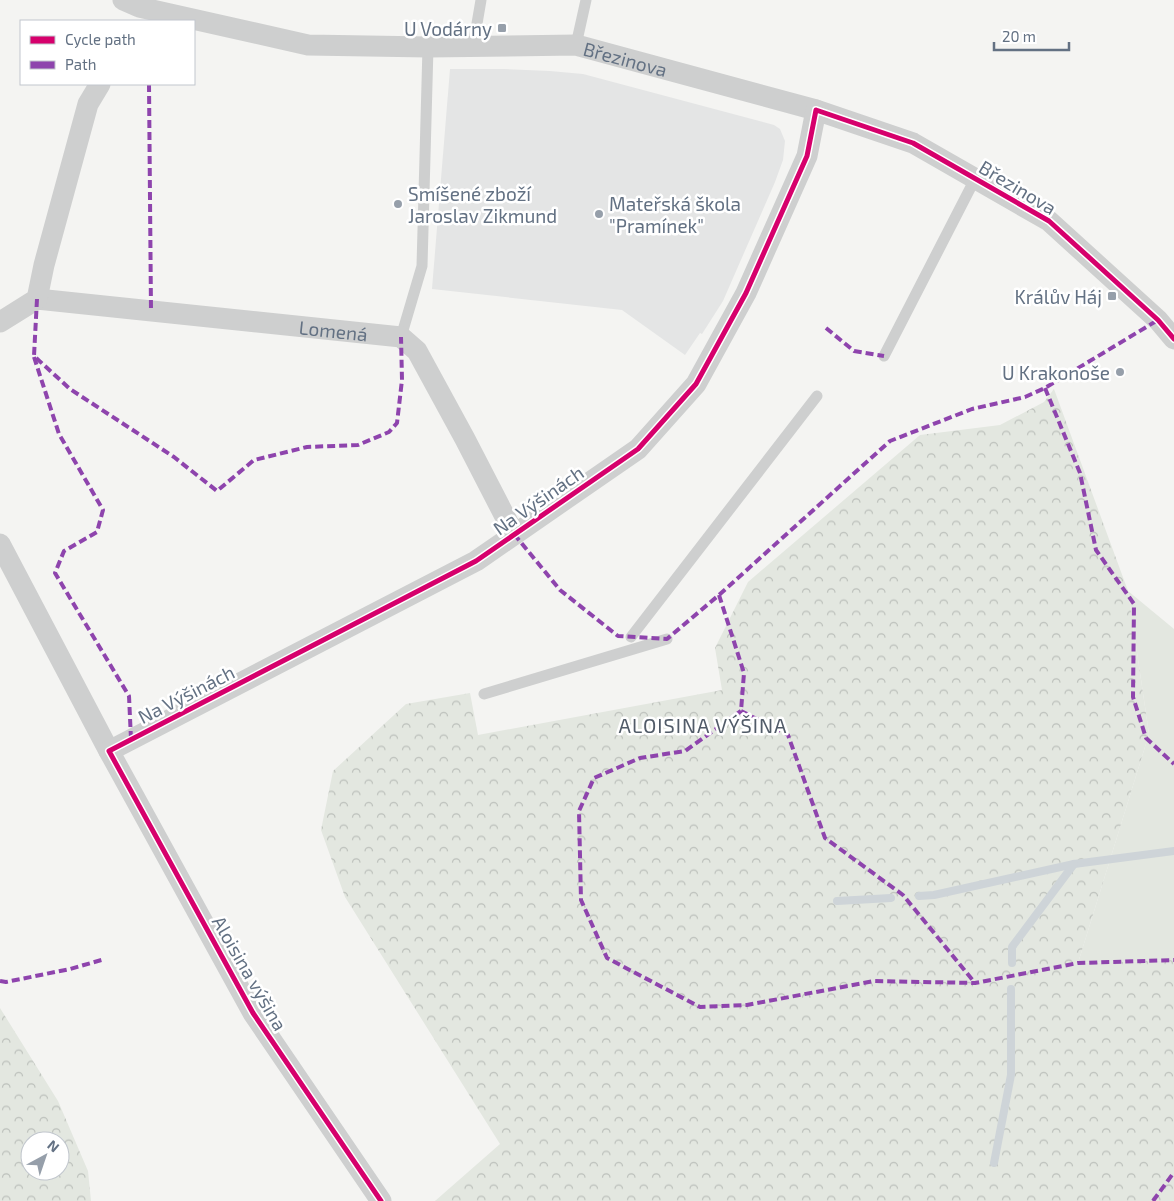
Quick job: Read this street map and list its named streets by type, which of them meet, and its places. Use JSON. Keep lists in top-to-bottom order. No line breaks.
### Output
{"streets":{"street":["Březinova","Lomená","Na Výšinách","Aloisina výšina"]},"crossings":[["Březinova","Na Výšinách"],["Na Výšinách","Aloisina výšina"]],"districts":["ALOISINA VÝŠINA"],"places":{"transit":["U Vodárny","Králův Háj"],"other":["Smíšené zboží Jaroslav Zikmund","Mateřská škola \"Pramínek\"","U Krakonoše"]},"legend":["Cycle path","Path"],"scale_bar":"20 m","north":"top right"}
